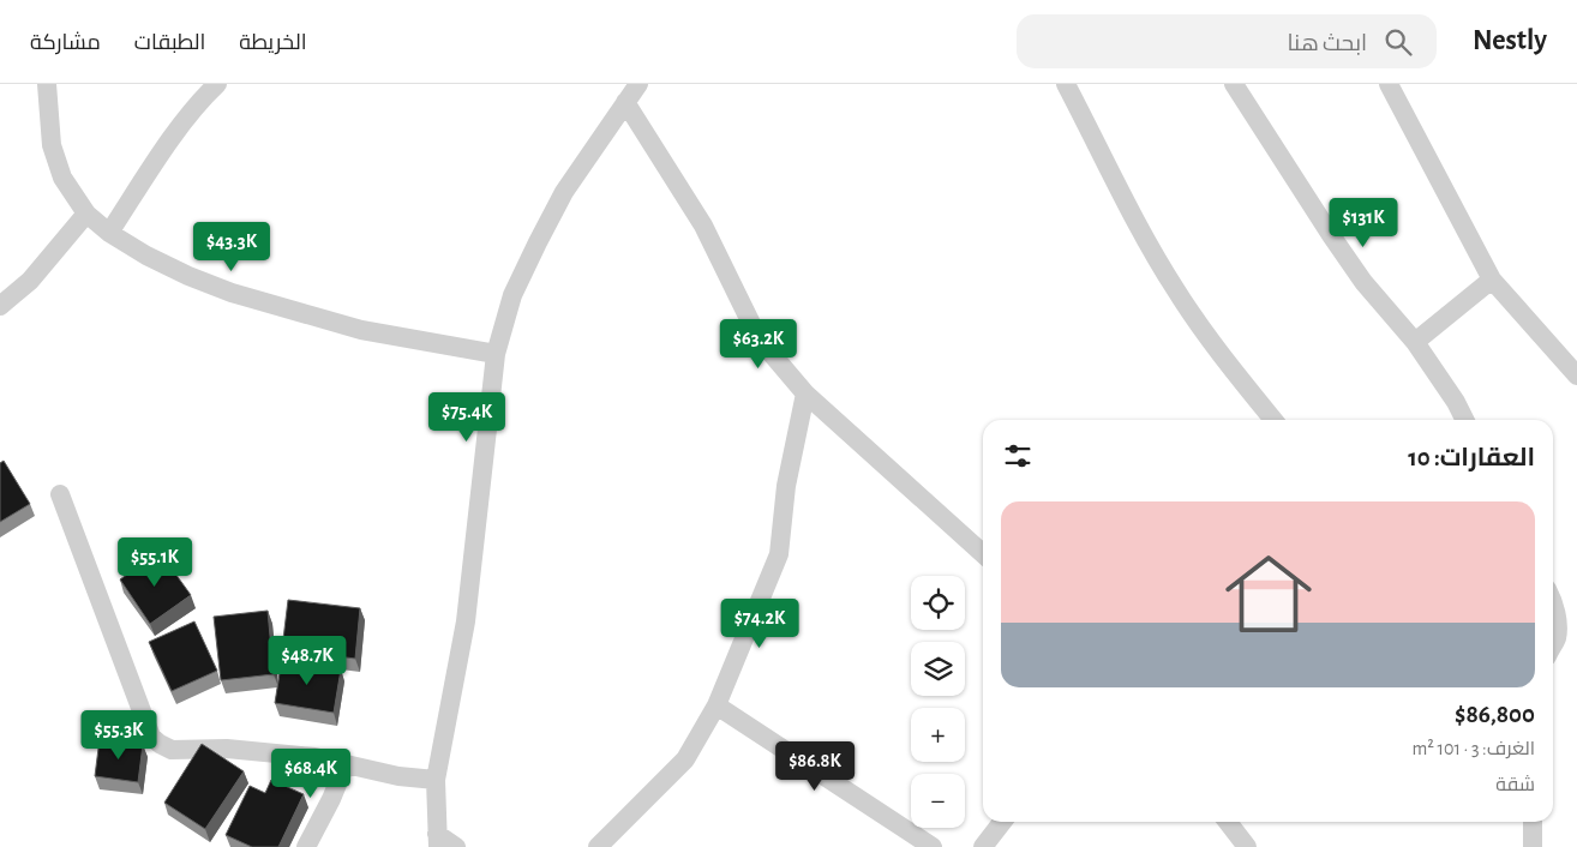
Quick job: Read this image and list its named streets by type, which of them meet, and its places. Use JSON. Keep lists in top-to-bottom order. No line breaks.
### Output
{"page":{"header":"Nestly","search":"ابحث هنا","nav":["الخريطة","الطبقات","مشاركة"],"price":["$131K","$43.3K","$63.2K","$75.4K","$55.1K","$74.2K","$48.7K","$55.3K","$86.8K","$68.4K"],"heading":"العقارات: 10","list":[{"name":"$86,800","note":"الغرف: 3 · 101 m² · شقة"}],"map_buttons":["+","−"]}}
